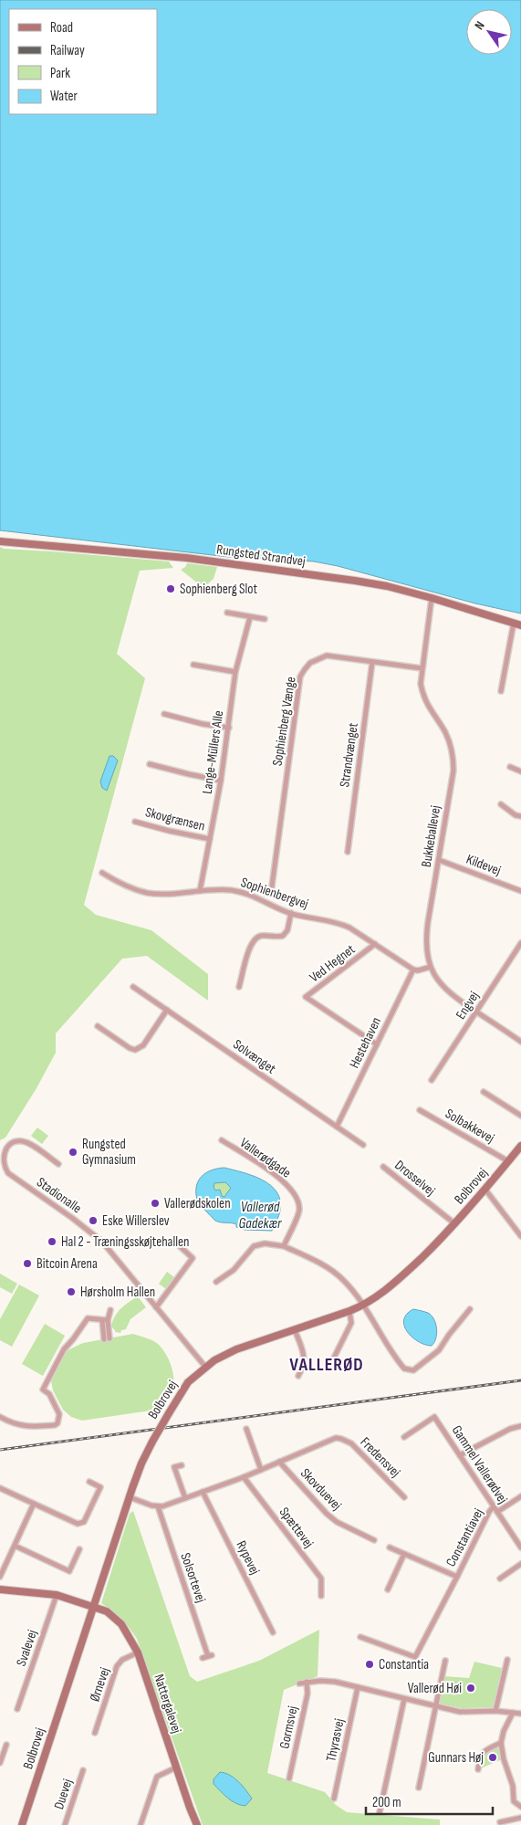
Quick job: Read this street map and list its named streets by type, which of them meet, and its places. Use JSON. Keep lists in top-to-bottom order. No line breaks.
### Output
{"streets":{"street":["Rungsted Strandvej","Sophienberg Vænge","Lange-Müllers Alle","Strandvænget","Skovgrænsen","Bukkeballevej","Kildevej","Sophienbergvej","Ved Hegnet","Engvej","Hestehaven","Solvænget","Solbakkevej","Vallerødgade","Drosselvej","Bolbrovej","Stadionalle","Fredensvej","Gammel Vallerødvej","Skovduevej","Spættevej","Constantiavej","Rypevej","Solsortevej","Svalevej","Ørnevej","Nattergalevej","Gormsvej","Thyrasvej","Duevej"]},"crossings":[["Rungsted Strandvej","Bukkeballevej"],["Sophienberg Vænge","Strandvænget"],["Sophienberg Vænge","Bukkeballevej"],["Lange-Müllers Alle","Skovgrænsen"],["Lange-Müllers Alle","Sophienbergvej"],["Bukkeballevej","Kildevej"],["Bukkeballevej","Engvej"],["Sophienbergvej","Ved Hegnet"],["Sophienbergvej","Hestehaven"],["Ved Hegnet","Hestehaven"],["Hestehaven","Solvænget"],["Solbakkevej","Bolbrovej"],["Drosselvej","Bolbrovej"],["Bolbrovej","Stadionalle"],["Bolbrovej","Nattergalevej"],["Fredensvej","Skovduevej"],["Fredensvej","Spættevej"],["Fredensvej","Rypevej"],["Fredensvej","Solsortevej"],["Gammel Vallerødvej","Constantiavej"],["Svalevej","Nattergalevej"],["Ørnevej","Nattergalevej"]],"districts":["VALLERØD"],"water":["Vallerød Gadekær"],"places":["Sophienberg Slot","Rungsted Gymnasium","Vallerødskolen","Eske Willerslev","Hal 2 - Træningsskøjtehallen","Bitcoin Arena","Hørsholm Hallen","Constantia","Vallerød Høi","Gunnars Høj"],"legend":["Road","Railway","Park","Water"],"scale_bar":"200 m","north":"top left"}
